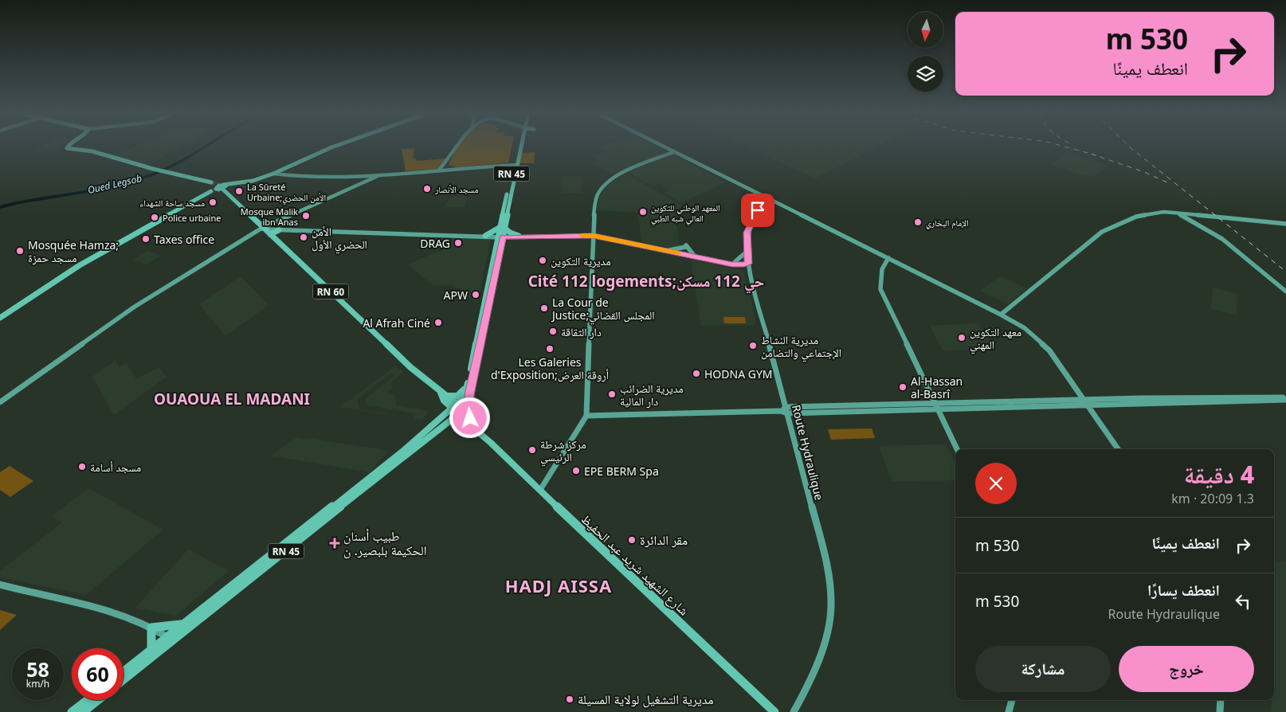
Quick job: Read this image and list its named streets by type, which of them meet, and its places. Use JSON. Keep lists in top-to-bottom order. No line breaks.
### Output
{"streets":{"main road":["RN 45","RN 60","شارع الشهيد شريد عبد الحفيظ"],"street":["Route Hydraulique"]},"crossings":[["RN 45","RN 60"],["RN 45","شارع الشهيد شريد عبد الحفيظ"],["RN 60","شارع الشهيد شريد عبد الحفيظ"]],"districts":["Cité 112 logements;حي 112 مسكن","OUAOUA EL MADANI","HADJ AISSA"],"water":["Oued Legsob"],"places":{"other":["مسجد الأنصار","La Sûreté Urbaine;الأمن الحضري","مسجد ساحة الشهداء","المعهد الوطني للتكوين العالي شبه الطبي","Mosque Malik ibn Anas","Police urbaine","الإمام البخاري","الأمن الحضري الأول","Taxes office","DRAG","Mosquée Hamza; مسجد حمزة","مديرية التكوين","APW","La Cour de Justice;المجلس القضائي","Al Afrah Ciné","دار الثقاقة","معهد التكوين المهني","مديرية النشاط الإجتماعي والتضامن","Les Galeries d'Exposition;أروقة العرض","HODNA GYM","Al-Hassan al-Basrî","مديرية الضرائب دار المالية","مركز شرطة الرئيسي","مسجد أسامة","EPE BERM Spa","مقر الدائرة","مديرية التشغيل لولاية المسيلة"],"health":["طبيب أسنان الحكيمة بلبصير. ن"]},"north":"bottom","page":{"turn":["530 m","انعطف يمينًا"],"heading":["4 دقيقة","1.3 km · 20:09"],"list":[{"name":"انعطف يمينًا","value":"530 m"},{"name":"انعطف يسارًا","note":"Route Hydraulique","value":"530 m"}],"buttons":["خروج","مشاركة"],"speed":"58 km/h","limit":"60"}}
